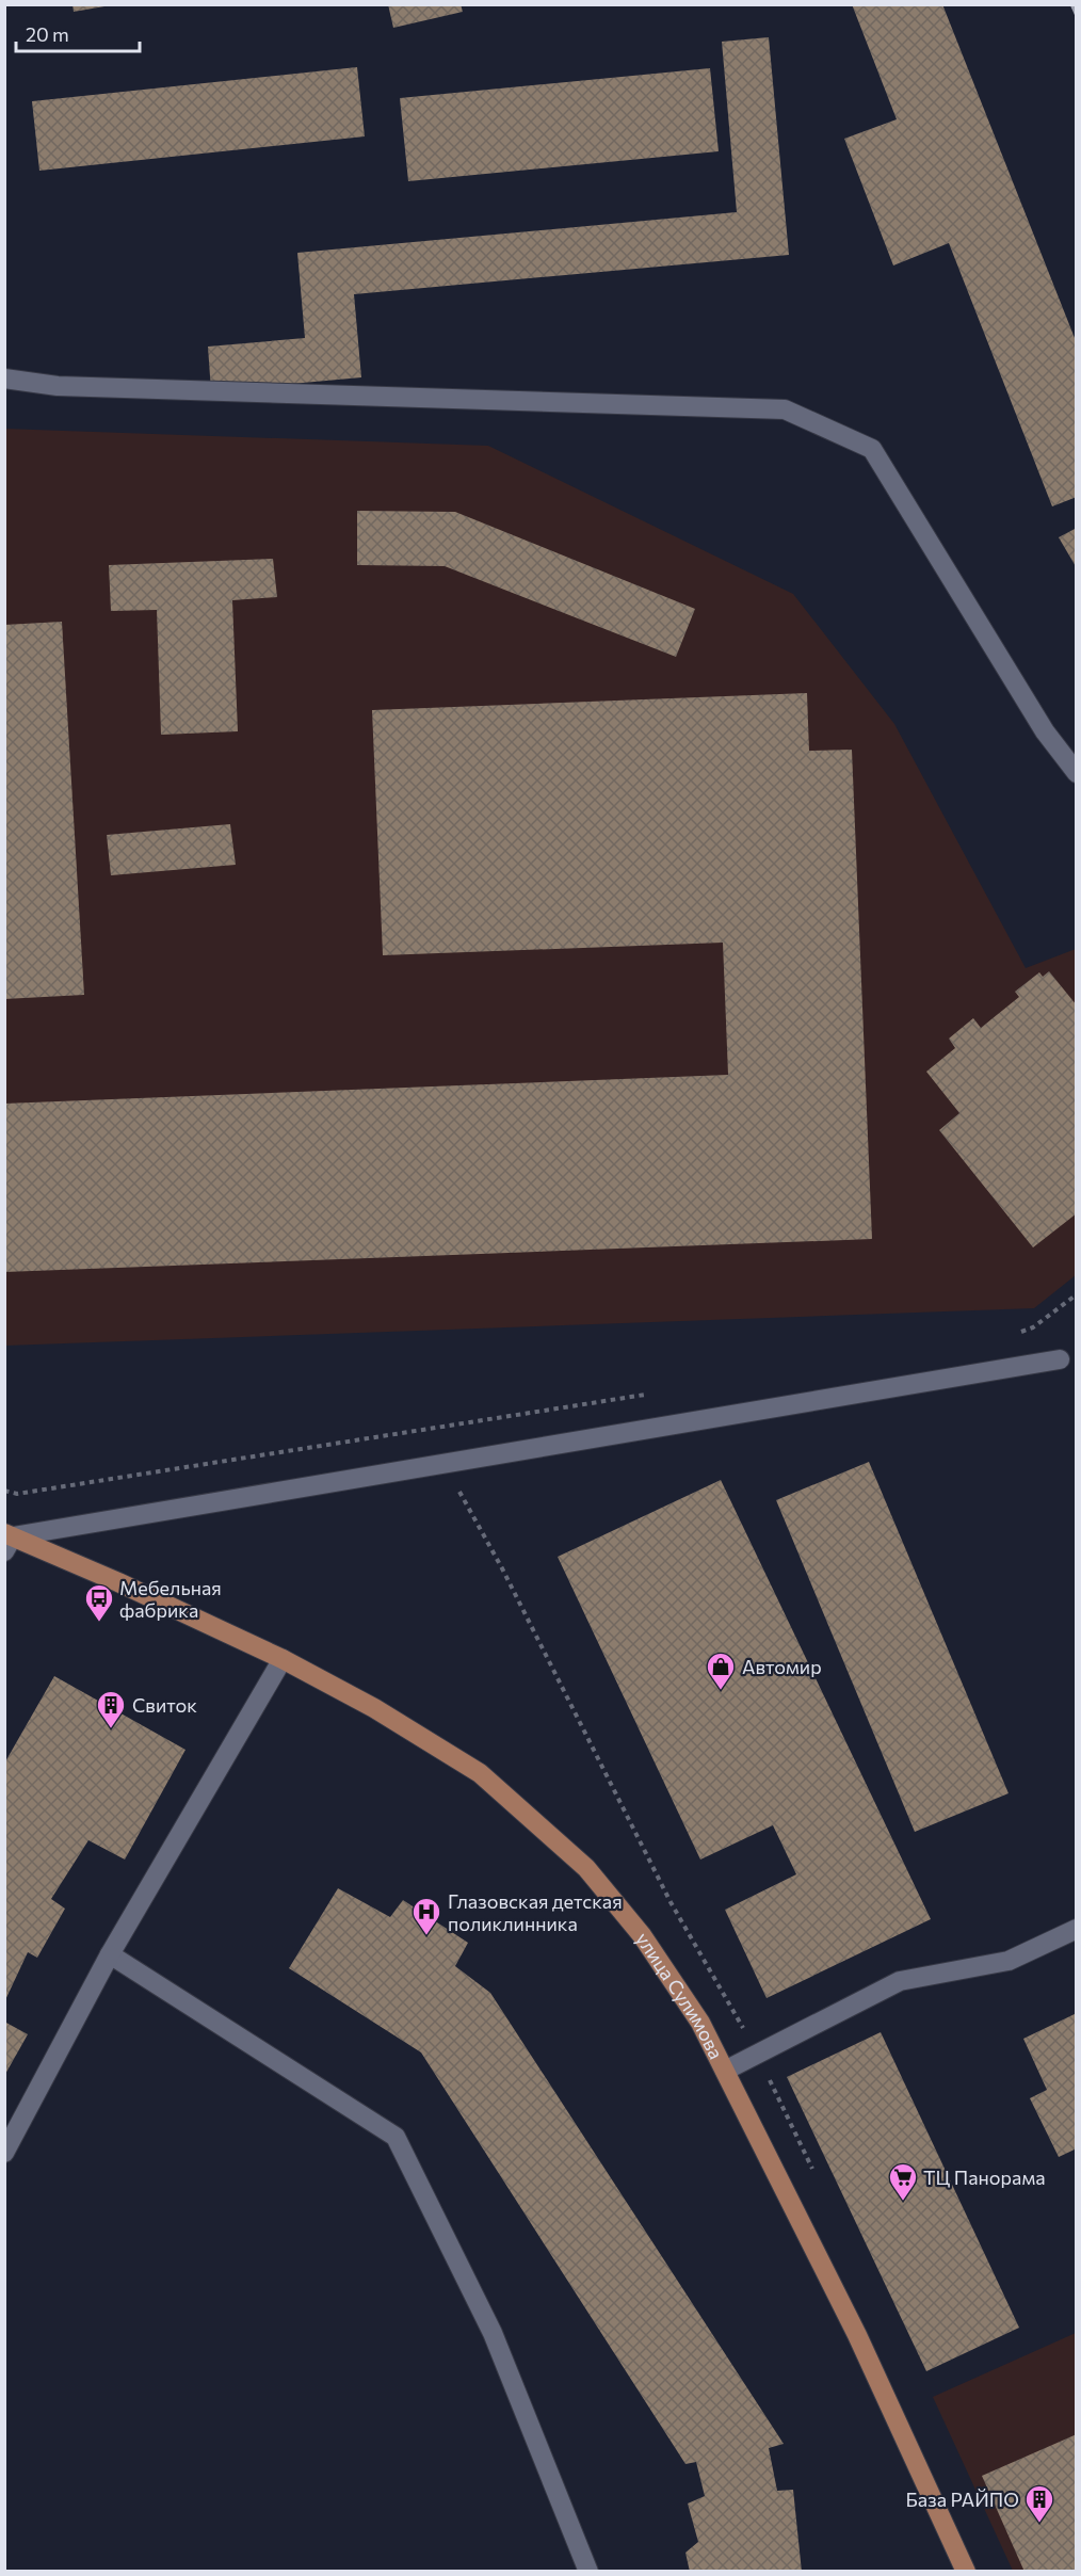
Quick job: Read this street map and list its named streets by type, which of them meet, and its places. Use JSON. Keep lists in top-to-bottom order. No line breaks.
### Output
{"streets":{"main road":["улица Сулимова"]},"places":{"bus stop":["Мебельная фабрика"],"shop":["Автомир"],"building":["Свиток","База РАЙПО"],"hospital":["Глазовская детская поликлинника"],"supermarket":["ТЦ Панорама"]},"scale_bar":"20 m"}
